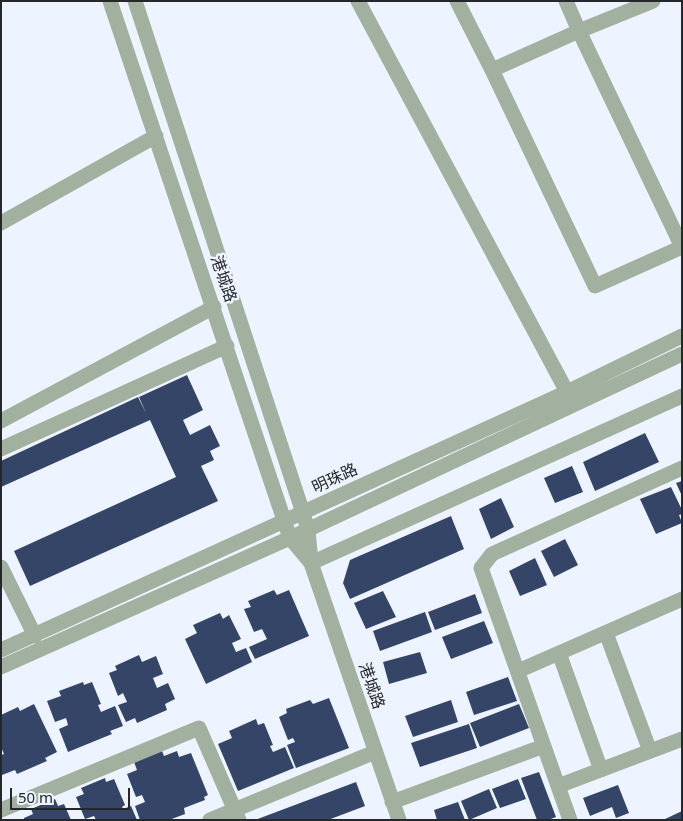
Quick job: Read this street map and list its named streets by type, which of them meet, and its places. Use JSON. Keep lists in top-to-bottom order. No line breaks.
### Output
{"streets":{"street":["港城路","明珠路"]},"crossings":[["港城路","明珠路"]],"scale_bar":"50 m"}
